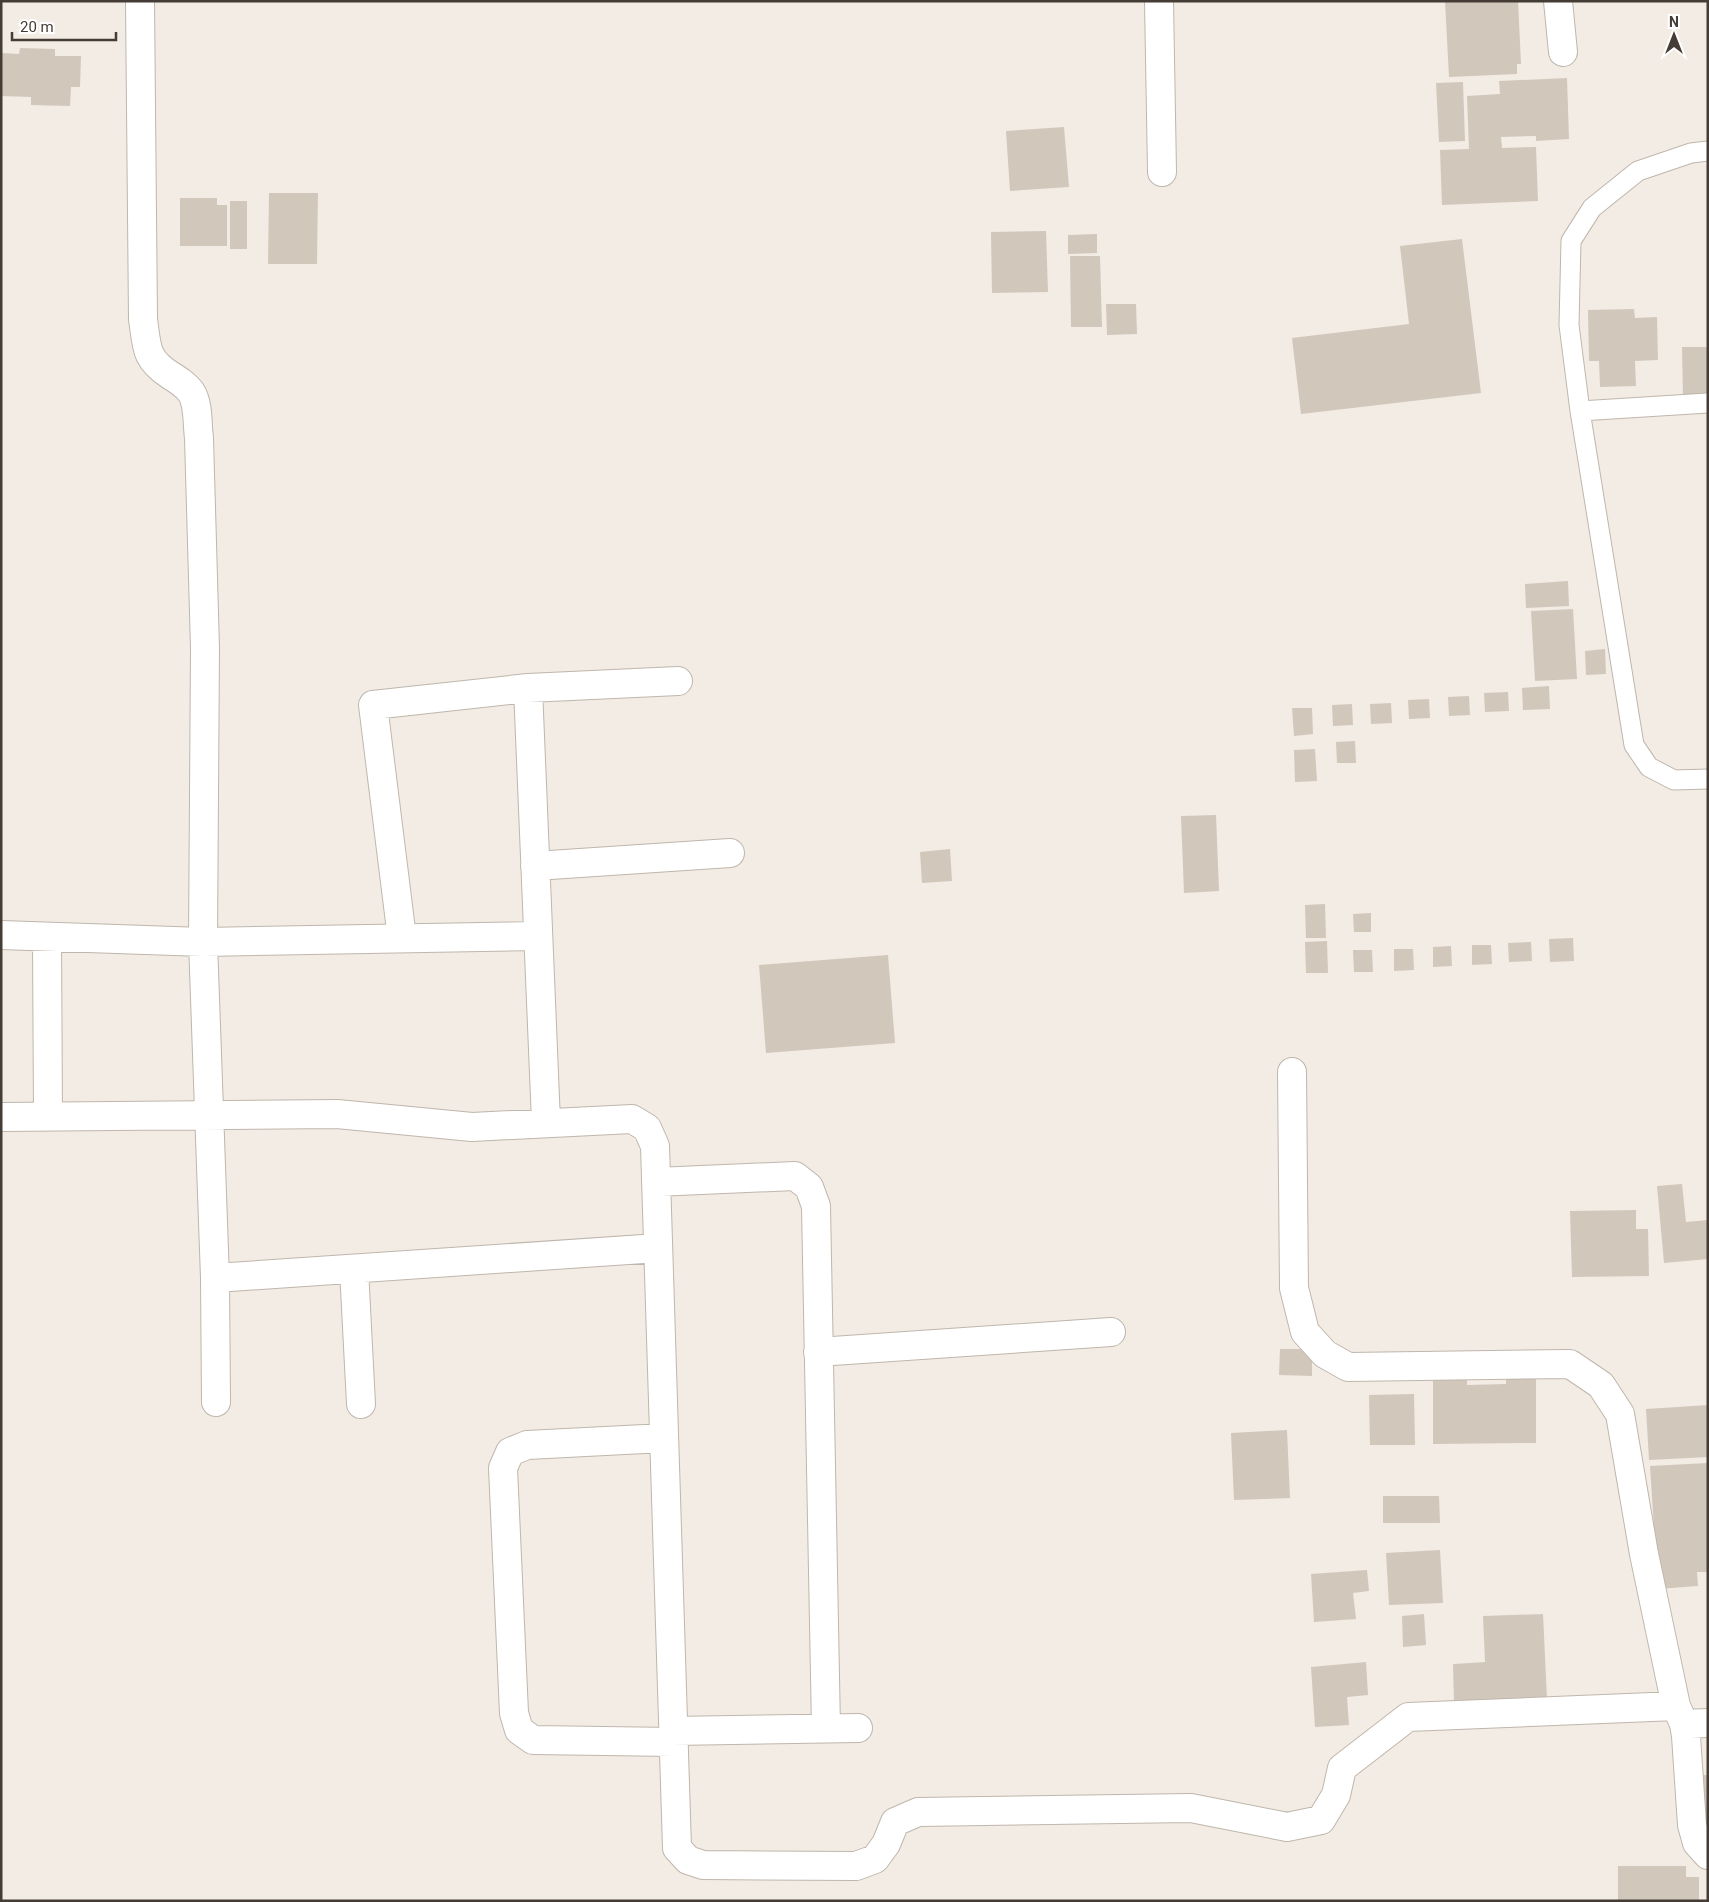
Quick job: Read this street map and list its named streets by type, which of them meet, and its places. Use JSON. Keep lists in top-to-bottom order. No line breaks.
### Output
{"scale_bar":"20 m","north":"top"}
